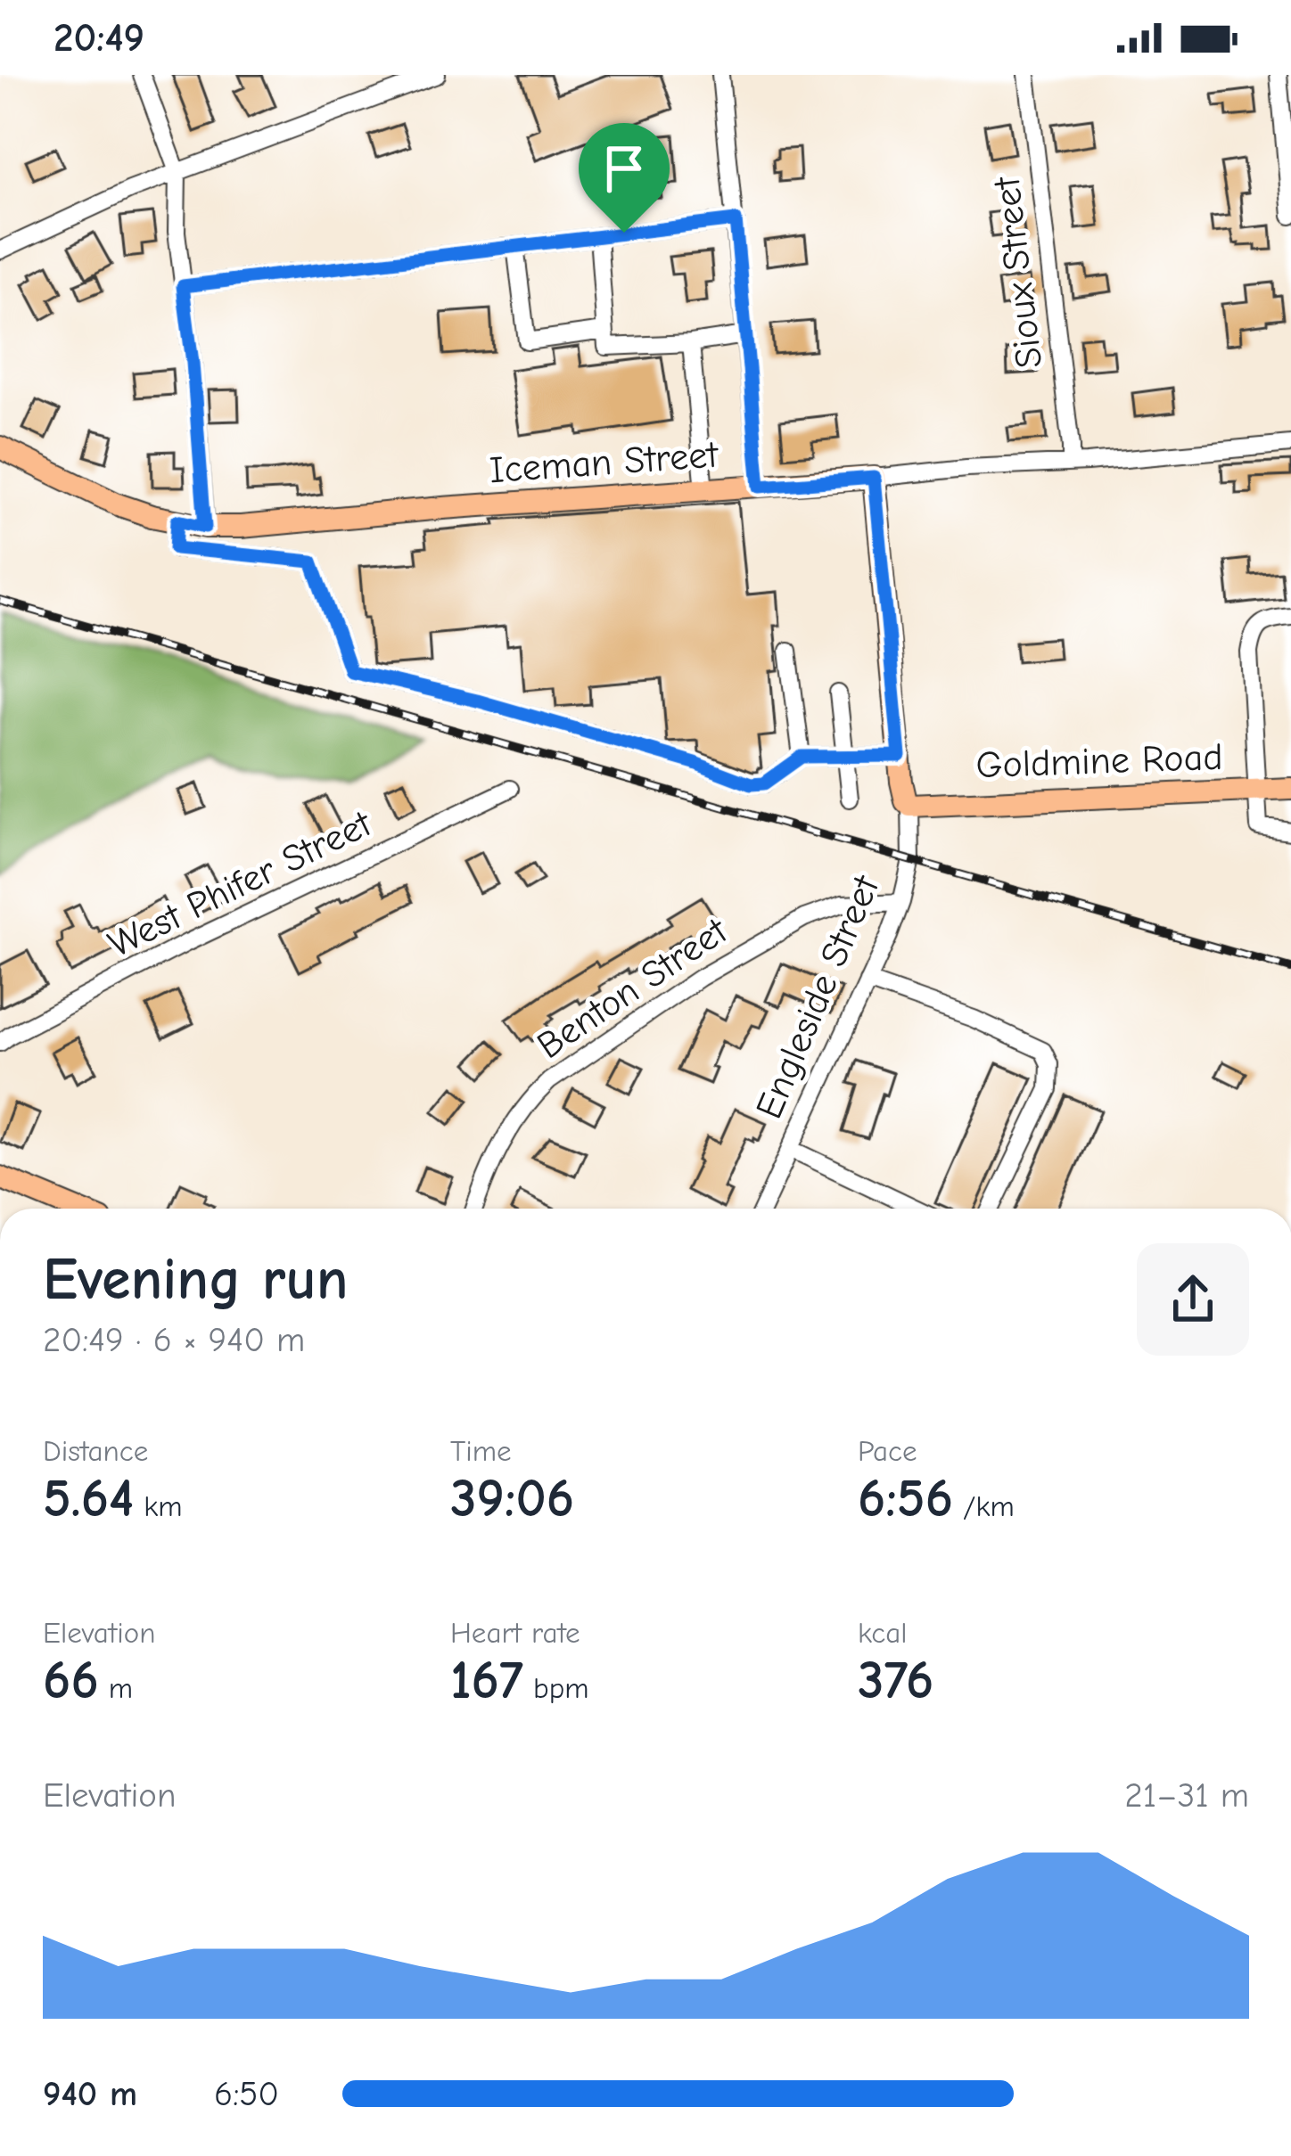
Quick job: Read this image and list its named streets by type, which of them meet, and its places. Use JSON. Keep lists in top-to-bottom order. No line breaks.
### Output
{"streets":{"main road":["Iceman Street","Goldmine Road","Engleside Street"],"street":["Sioux Street","West Phifer Street","Benton Street"]},"crossings":[["Sioux Street","Iceman Street"],["Iceman Street","Engleside Street"],["Goldmine Road","Engleside Street"],["Benton Street","Engleside Street"]],"page":{"status":"20:49","heading":["Evening run","20:49 · 6 × 940 m"],"stats":[["Distance","5.64 km"],["Time","39:06"],["Pace","6:56 /km"],["Elevation","66 m"],["Heart rate","167 bpm"],["kcal","376"]],"chart":["Elevation","21–31 m"],"list":[{"name":"940 m","note":"6:50"}]}}
